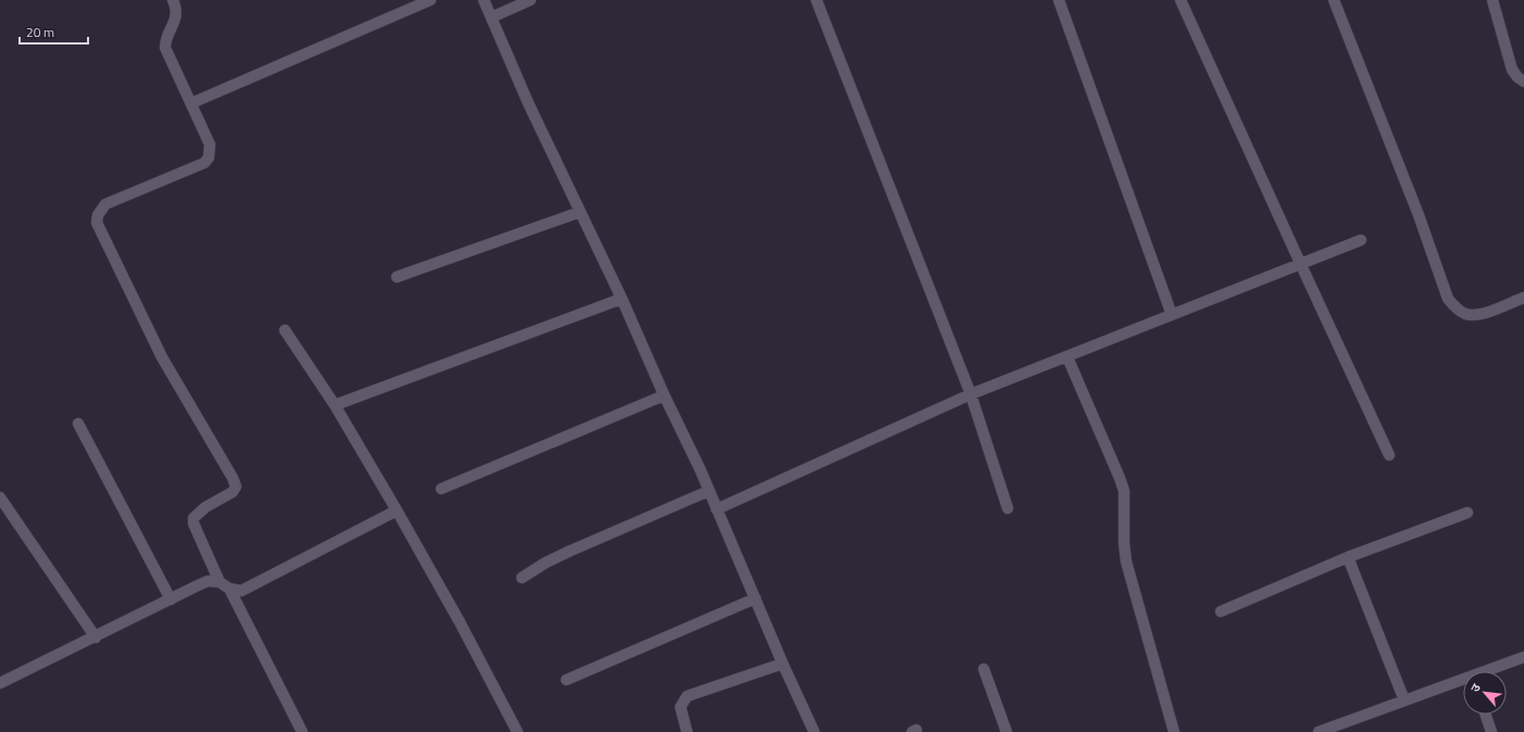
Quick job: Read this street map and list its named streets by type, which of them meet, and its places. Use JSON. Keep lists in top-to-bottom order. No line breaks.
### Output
{"scale_bar":"20 m","north":"top left"}
